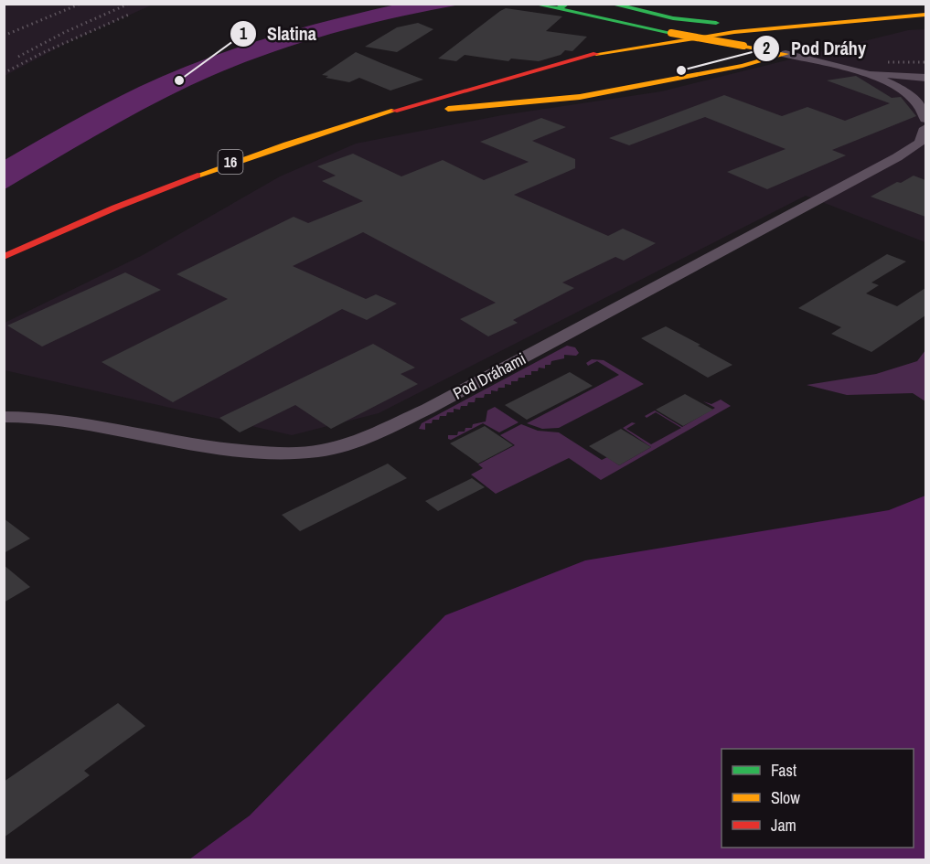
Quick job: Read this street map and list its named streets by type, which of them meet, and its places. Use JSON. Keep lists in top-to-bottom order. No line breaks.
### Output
{"streets":{"main road":["16"],"street":["Pod Dráhami"]},"places":["Pod Dráhy","Slatina"],"legend":["Fast","Slow","Jam"]}
